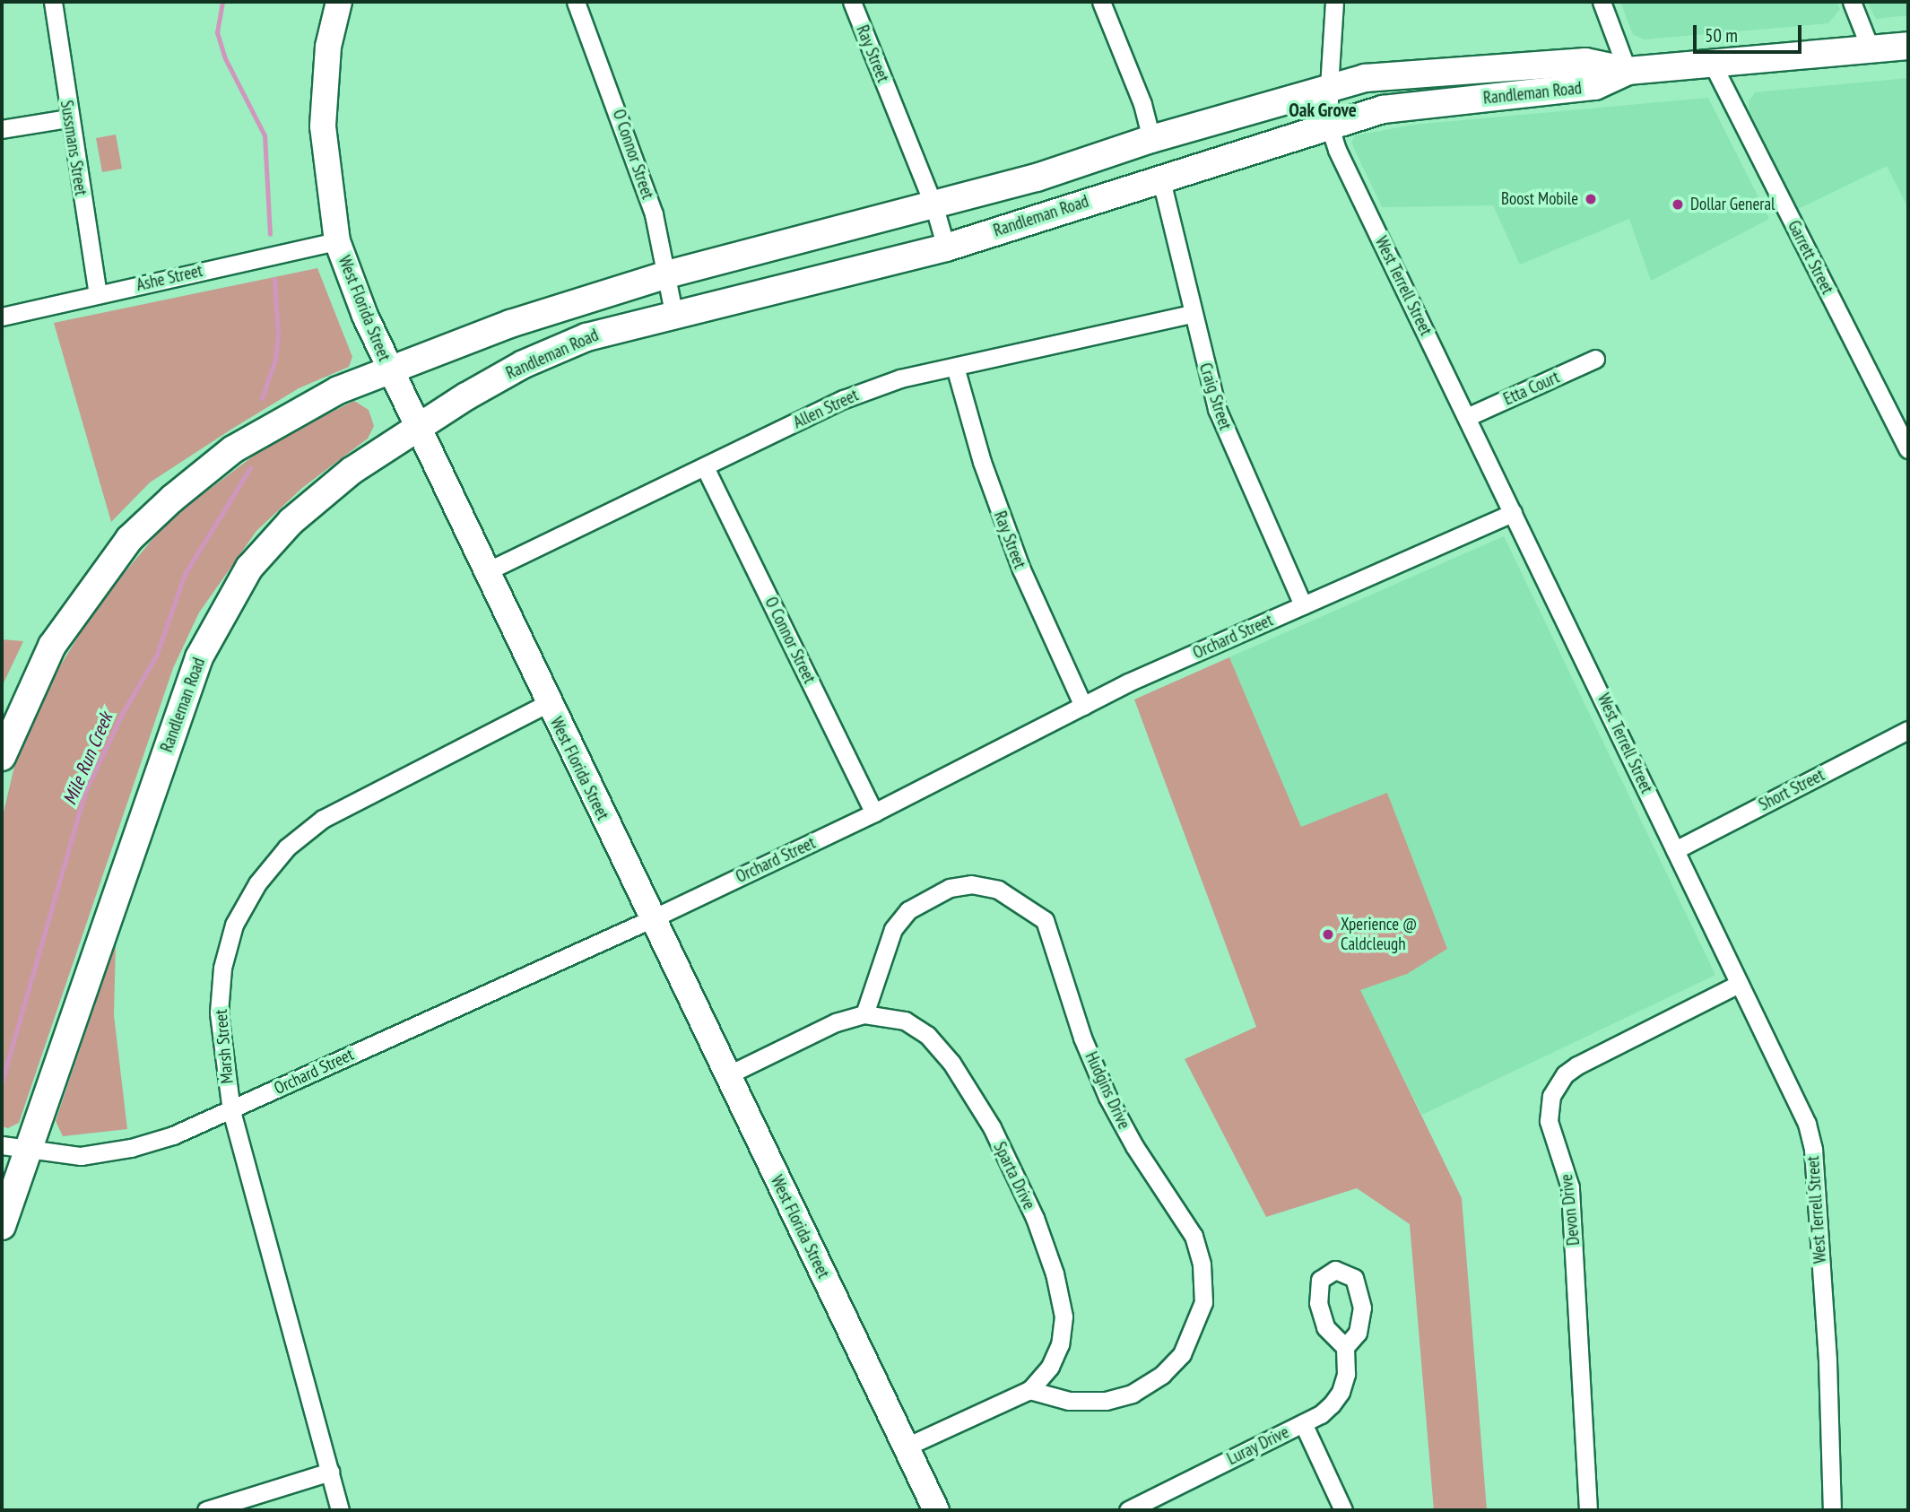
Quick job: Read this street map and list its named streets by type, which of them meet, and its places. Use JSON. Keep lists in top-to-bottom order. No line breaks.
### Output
{"streets":{"main road":["Randleman Road","West Florida Street"],"street":["Ray Street","Sussmans Street","O Connor Street","Garrett Street","Ashe Street","West Terrell Street","Etta Court","Craig Street","Allen Street","Orchard Street","Short Street","Marsh Street","Hudgins Drive","Sparta Drive","Devon Drive","Luray Drive"]},"crossings":[["Ray Street","Randleman Road"],["Ray Street","Allen Street"],["Ray Street","Orchard Street"],["Randleman Road","O Connor Street"],["Randleman Road","Garrett Street"],["Randleman Road","West Terrell Street"],["Randleman Road","West Florida Street"],["Randleman Road","Craig Street"],["Randleman Road","Orchard Street"],["Sussmans Street","Ashe Street"],["O Connor Street","Allen Street"],["O Connor Street","Orchard Street"],["Ashe Street","West Florida Street"],["West Terrell Street","Etta Court"],["West Terrell Street","Orchard Street"],["West Terrell Street","Short Street"],["West Terrell Street","Devon Drive"],["West Florida Street","Allen Street"],["West Florida Street","Orchard Street"],["West Florida Street","Marsh Street"],["Craig Street","Allen Street"],["Craig Street","Orchard Street"],["Orchard Street","Marsh Street"],["Hudgins Drive","Sparta Drive"]],"districts":["Oak Grove"],"water":["Mile Run Creek"],"places":["Boost Mobile","Dollar General","Xperience @ Caldcleugh"],"scale_bar":"50 m"}
